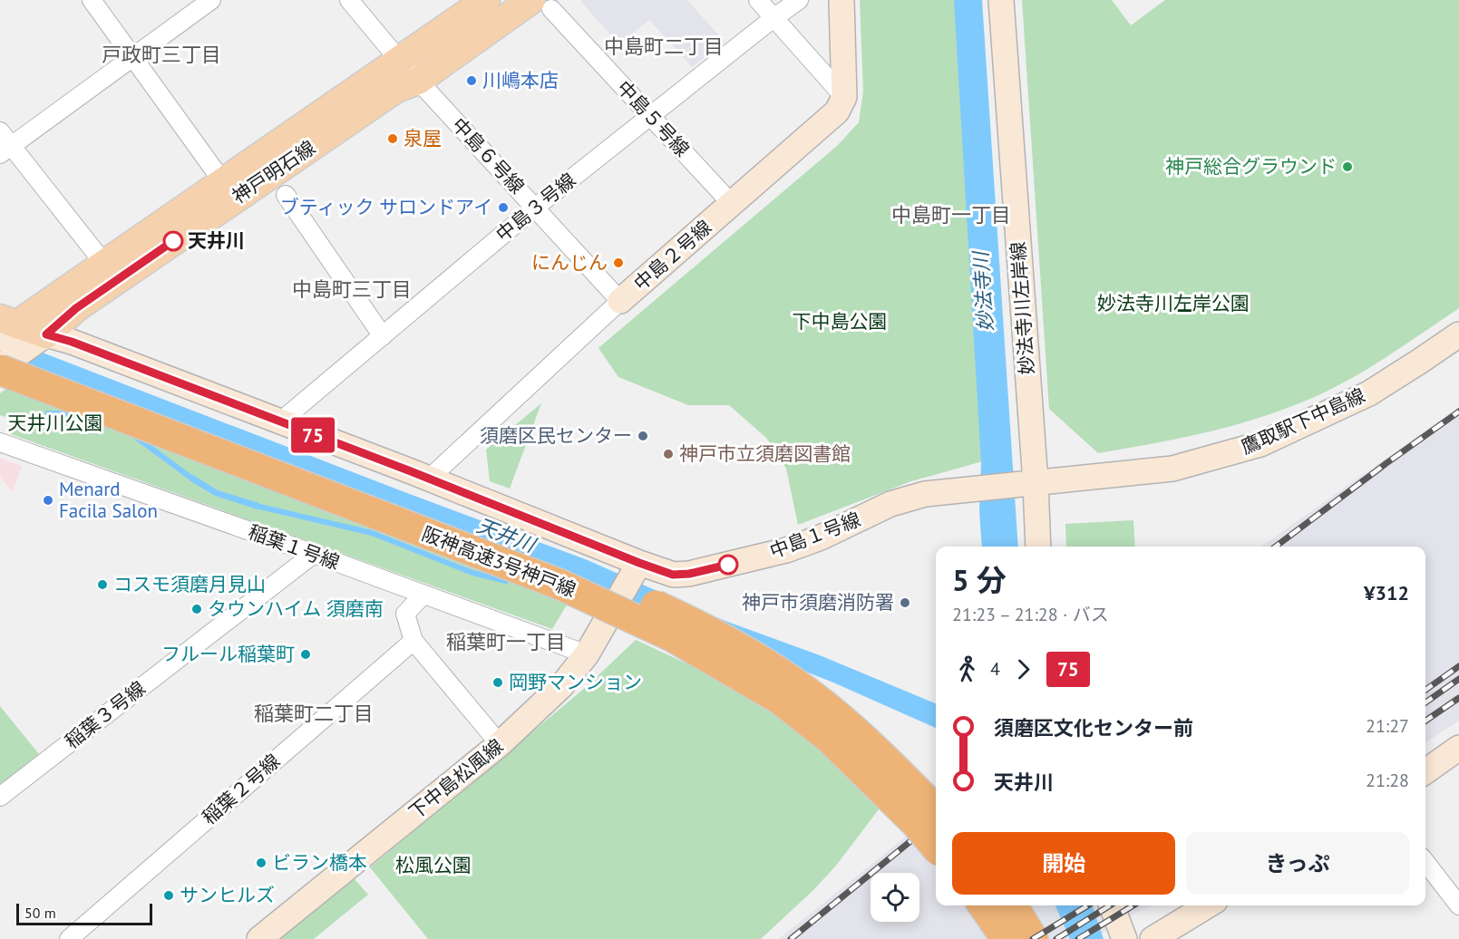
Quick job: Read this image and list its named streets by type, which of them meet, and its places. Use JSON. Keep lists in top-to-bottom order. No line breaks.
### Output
{"streets":{"highway":["阪神高速3号神戸線"],"main road":["神戸明石線"],"street":["中島５号線","中島６号線","中島３号線","中島２号線","妙法寺川左岸線","鷹取駅下中島線","中島１号線","稲葉１号線","稲葉３号線","下中島松風線","稲葉２号線"]},"crossings":[["中島５号線","神戸明石線"],["中島５号線","中島３号線"],["中島５号線","中島２号線"],["中島６号線","神戸明石線"],["中島６号線","中島３号線"],["中島６号線","中島２号線"],["神戸明石線","中島１号線"],["中島３号線","中島１号線"],["中島２号線","中島１号線"],["妙法寺川左岸線","鷹取駅下中島線"],["鷹取駅下中島線","中島１号線"],["中島１号線","下中島松風線"],["稲葉１号線","稲葉３号線"],["稲葉１号線","下中島松風線"]],"districts":["中島町二丁目","戸政町三丁目","中島町一丁目","中島町三丁目","稲葉町一丁目","稲葉町二丁目"],"water":["妙法寺川","天井川"],"parks":["妙法寺川左岸公園","下中島公園","天井川公園","松風公園"],"places":["川嶋本店","泉屋","神戸総合グラウンド","ブティック サロンドアイ","天井川","にんじん","須磨区民センター","神戸市立須磨図書館","Menard Facila Salon","コスモ須磨月見山","神戸市須磨消防署","タウンハイム 須磨南","フルール稲葉町","岡野マンション","ビラン橋本","サンヒルズ"],"lines":["bus line 75"],"scale_bar":"50 m","page":{"on_map":"75","heading":["5 分","21:23 – 21:28 · バス","¥312"],"legs":["4","75"],"list":[{"name":"須磨区文化センター前","value":"21:27"},{"name":"天井川","value":"21:28"}],"buttons":["開始","きっぷ"],"scale":"50 m"}}
